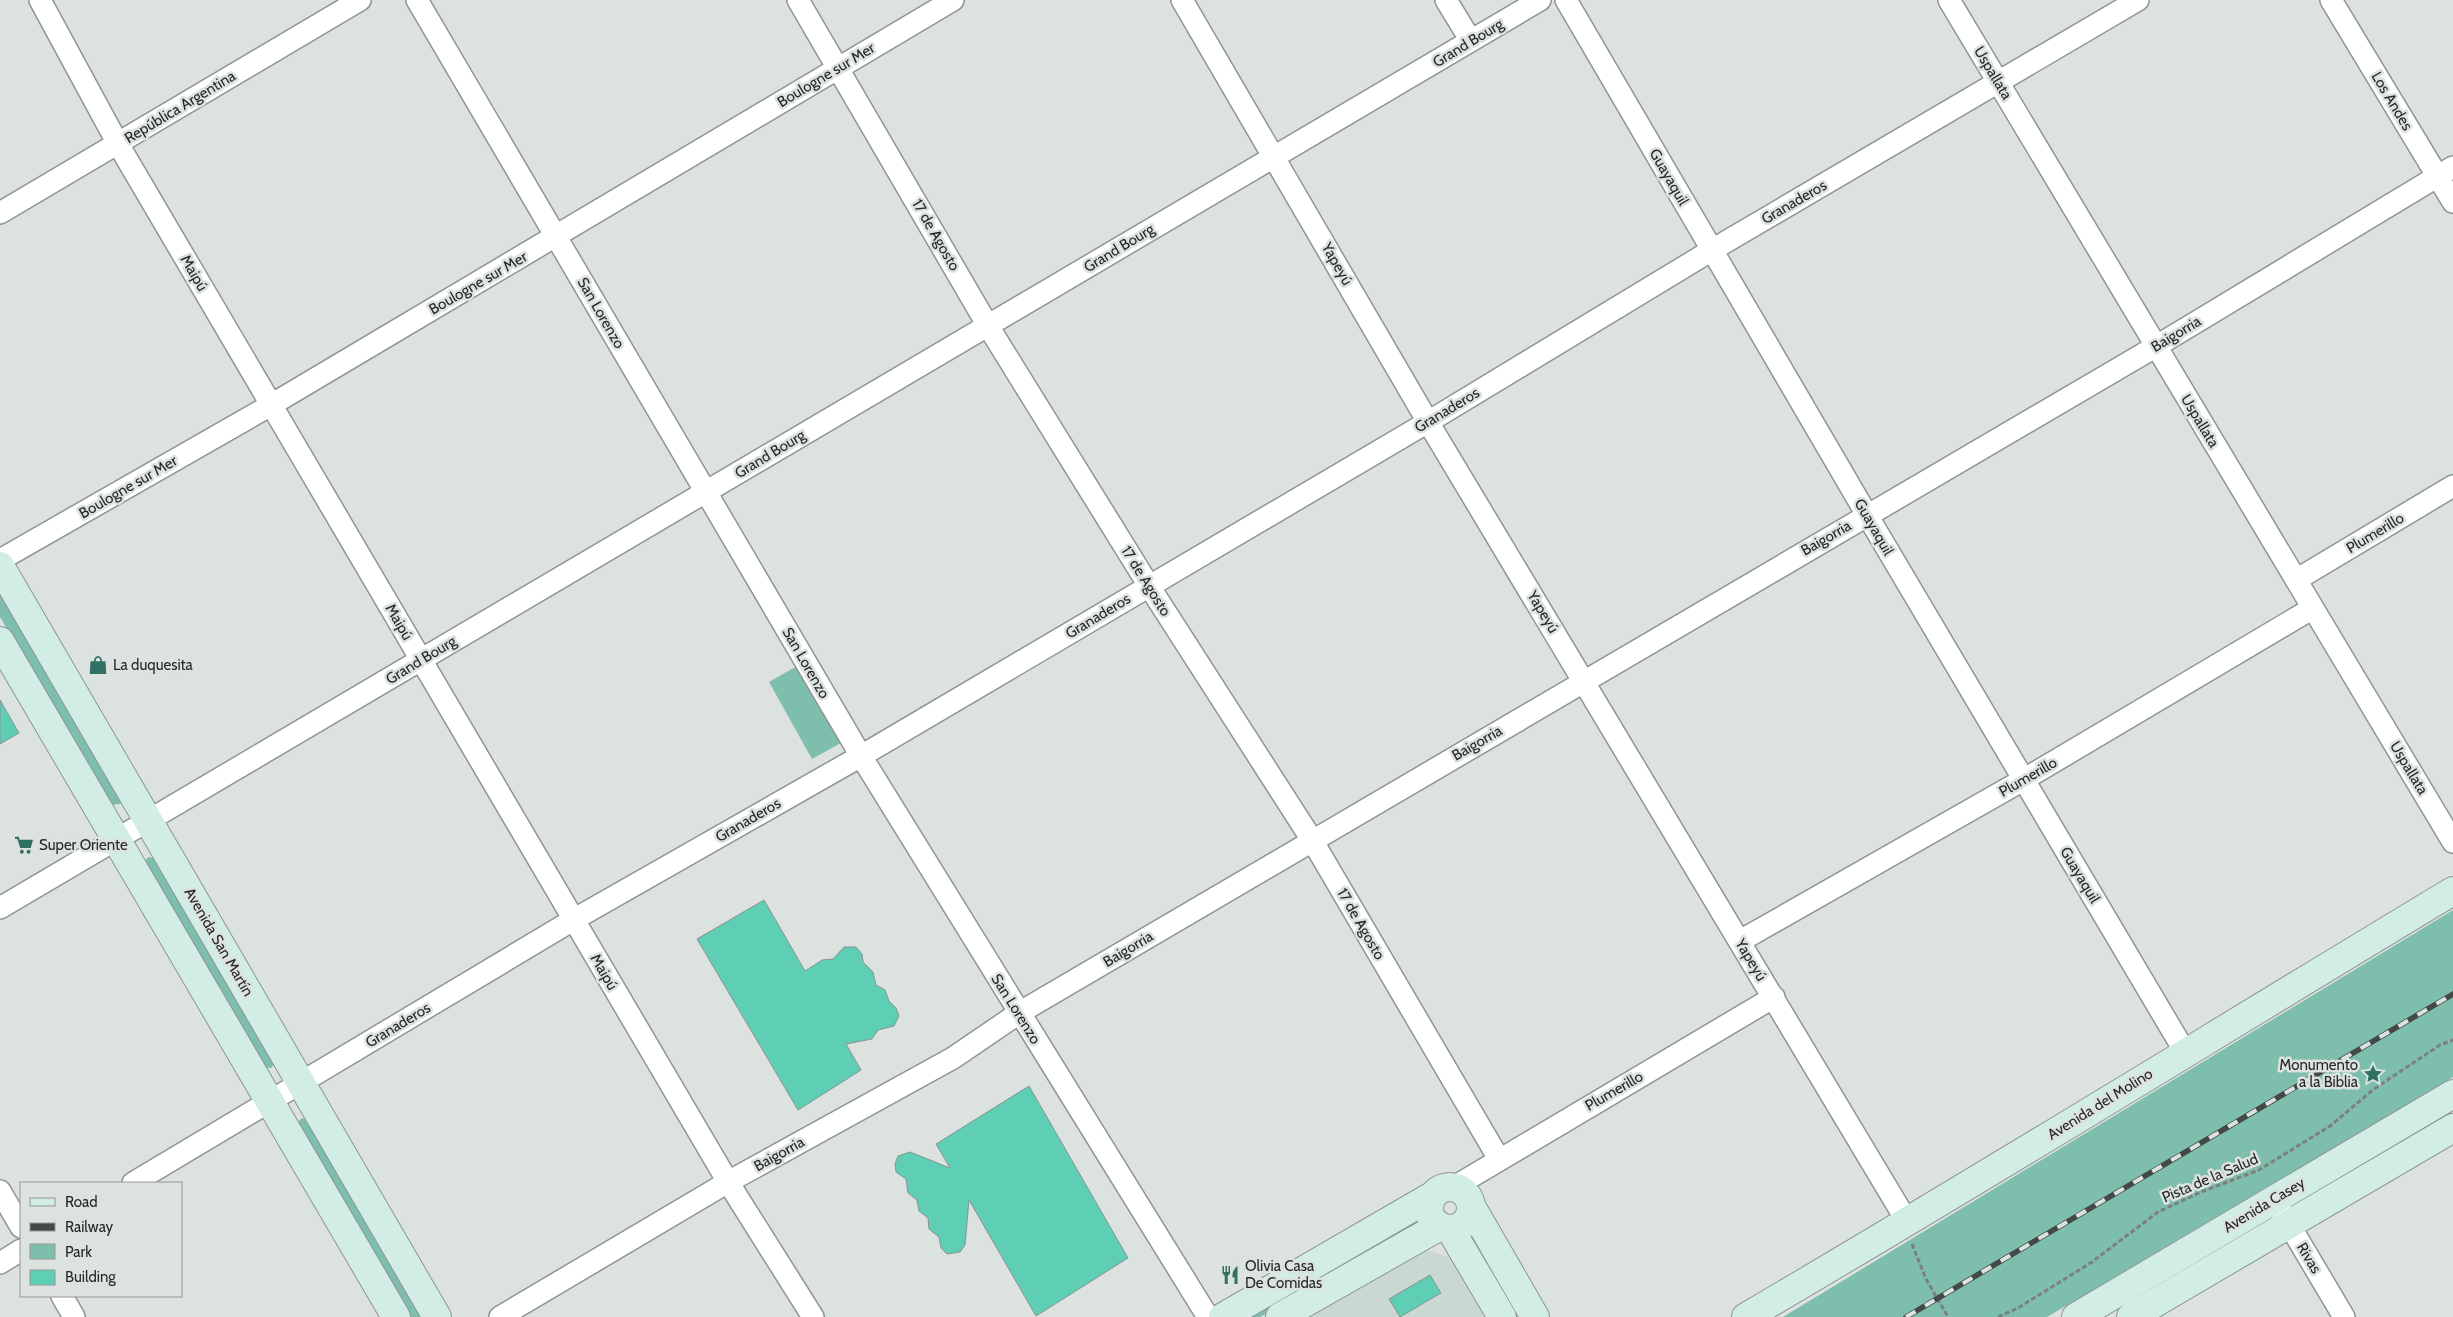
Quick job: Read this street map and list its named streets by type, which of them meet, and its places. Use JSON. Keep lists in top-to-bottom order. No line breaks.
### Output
{"streets":{"main road":["Avenida San Martín","Avenida del Molino","Avenida Casey"],"street":["Grand Bourg","Uspallata","Boulogne sur Mer","Los Andes","República Argentina","Guayaquil","Granaderos","17 de Agosto","Yapeyú","Maipú","San Lorenzo","Baigorria","Plumerillo","Rivas"],"path":["Pista de la Salud"]},"crossings":[["Grand Bourg","17 de Agosto"],["Grand Bourg","Yapeyú"],["Grand Bourg","Maipú"],["Grand Bourg","San Lorenzo"],["Grand Bourg","Avenida San Martín"],["Uspallata","Granaderos"],["Uspallata","Baigorria"],["Uspallata","Plumerillo"],["Boulogne sur Mer","17 de Agosto"],["Boulogne sur Mer","Maipú"],["Boulogne sur Mer","San Lorenzo"],["Los Andes","Baigorria"],["República Argentina","Maipú"],["Guayaquil","Granaderos"],["Guayaquil","Baigorria"],["Guayaquil","Plumerillo"],["Guayaquil","Avenida del Molino"],["Granaderos","17 de Agosto"],["Granaderos","Yapeyú"],["Granaderos","Maipú"],["Granaderos","San Lorenzo"],["Granaderos","Avenida San Martín"],["17 de Agosto","Baigorria"],["17 de Agosto","Plumerillo"],["Yapeyú","Baigorria"],["Yapeyú","Plumerillo"],["Yapeyú","Avenida del Molino"],["Maipú","Baigorria"],["San Lorenzo","Baigorria"],["Avenida Casey","Rivas"]],"places":{"shop":["La duquesita"],"supermarket":["Super Oriente"],"place":["Monumento a la Biblia"],"restaurant":["Olivia Casa De Comidas"]},"legend":["Road","Railway","Park","Building"]}
